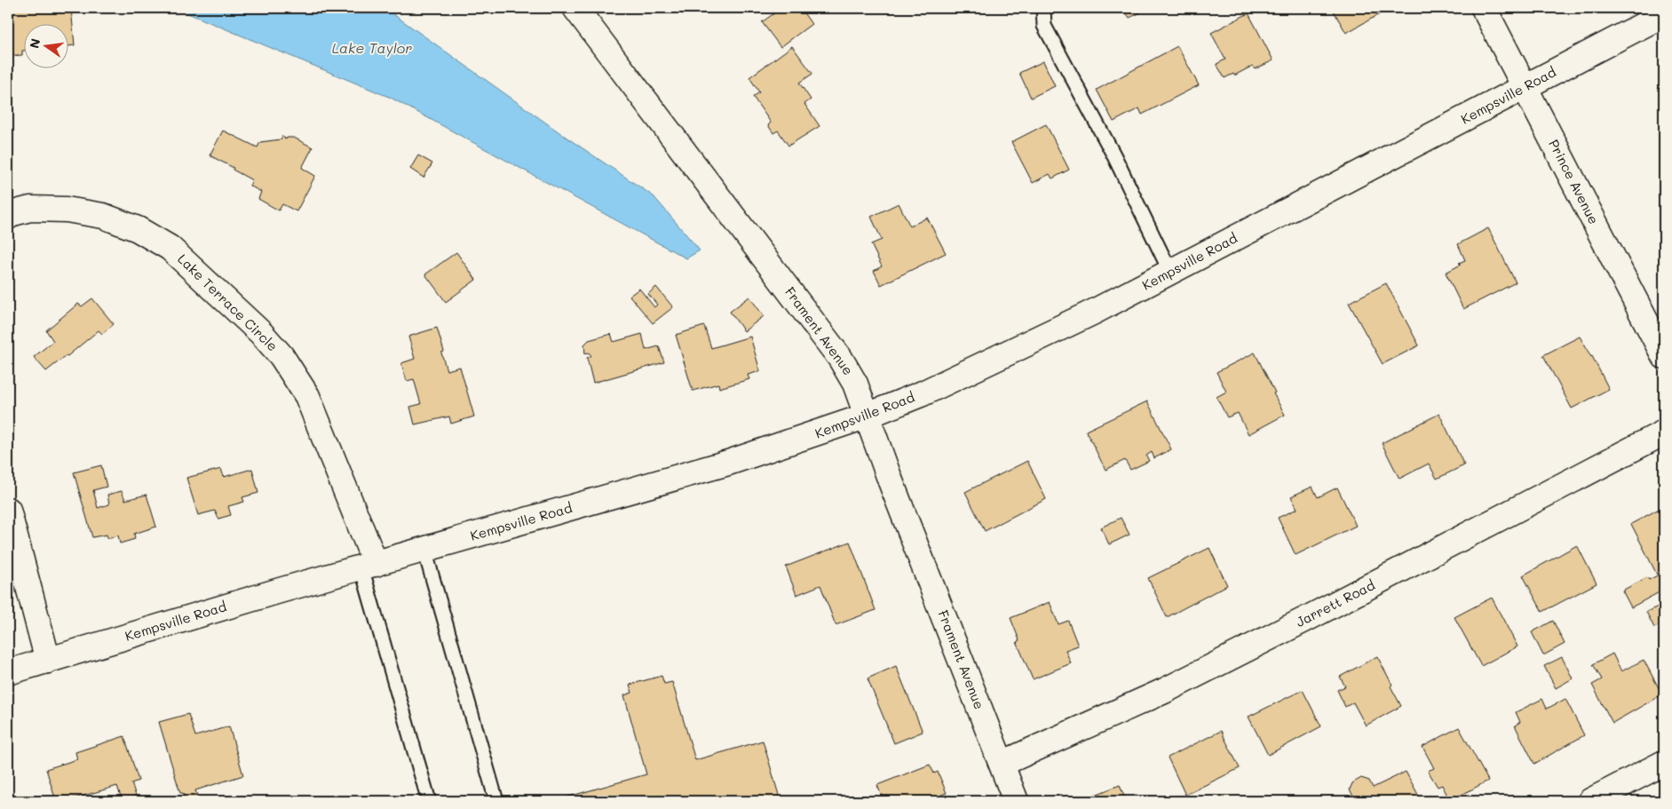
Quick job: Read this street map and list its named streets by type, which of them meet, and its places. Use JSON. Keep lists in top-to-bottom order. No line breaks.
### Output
{"streets":{"street":["Kempsville Road","Prince Avenue","Lake Terrace Circle","Frament Avenue","Jarrett Road"]},"crossings":[["Kempsville Road","Prince Avenue"],["Kempsville Road","Lake Terrace Circle"],["Kempsville Road","Frament Avenue"],["Frament Avenue","Jarrett Road"]],"water":["Lake Taylor"],"north":"left"}
